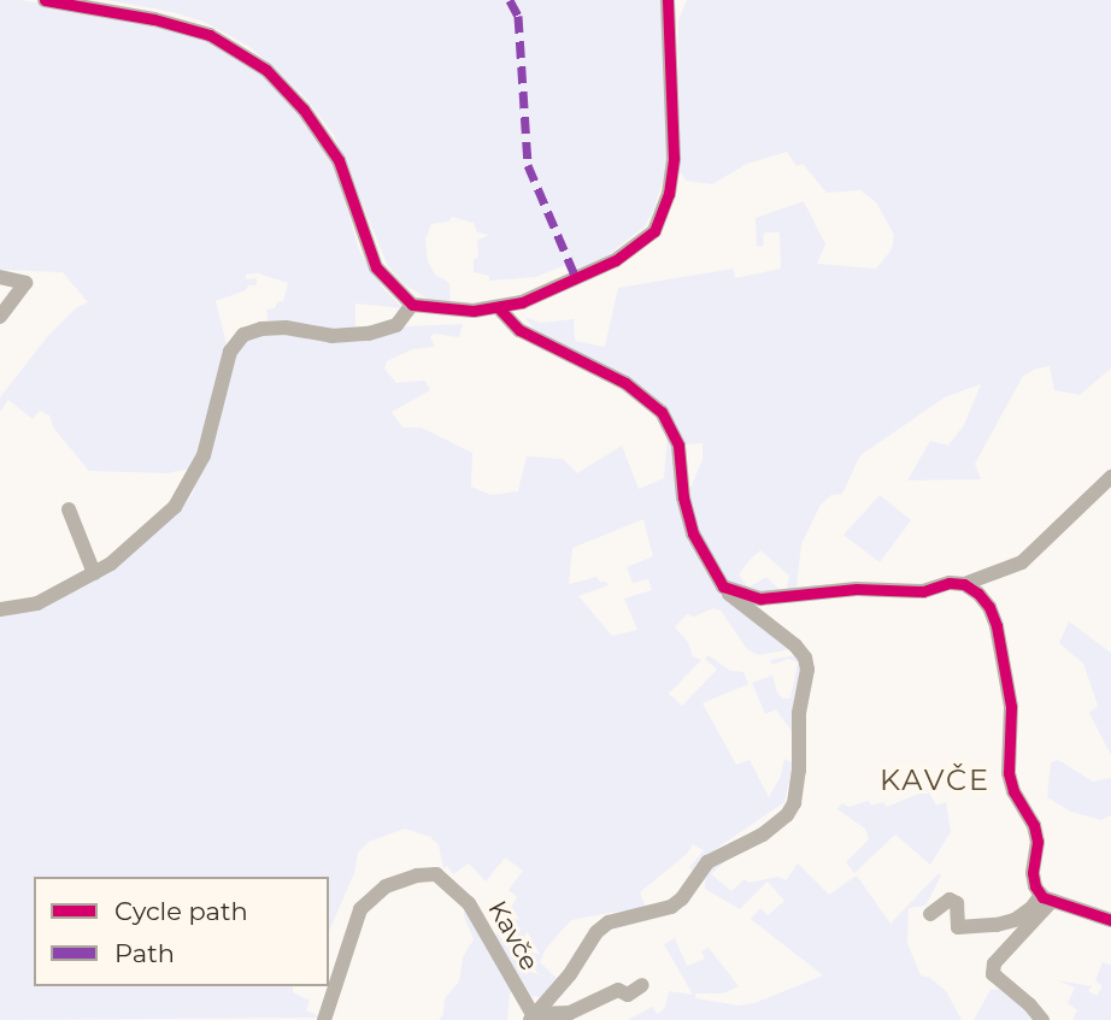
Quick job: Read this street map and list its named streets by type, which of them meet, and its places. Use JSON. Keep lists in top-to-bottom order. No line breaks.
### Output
{"streets":{"street":["Kavče"]},"districts":["KAVČE"],"legend":["Cycle path","Path"]}
